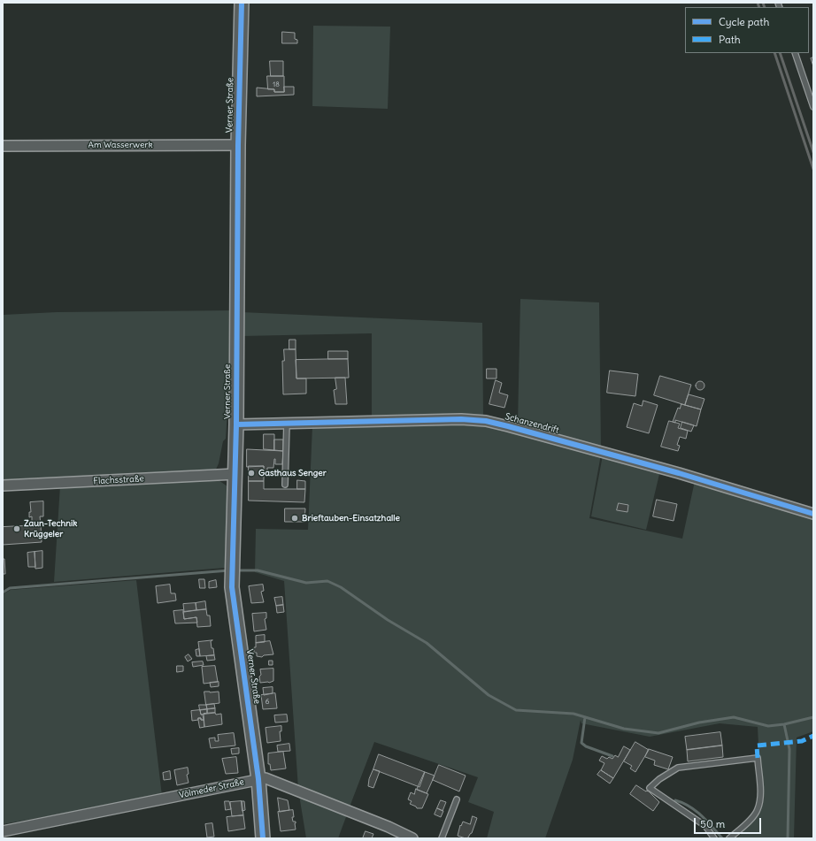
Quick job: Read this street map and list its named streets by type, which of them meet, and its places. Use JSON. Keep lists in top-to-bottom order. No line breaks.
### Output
{"streets":{"street":["Verner Straße","Am Wasserwerk","Schanzendrift","Flachsstraße","Völmeder Straße"]},"crossings":[["Verner Straße","Am Wasserwerk"],["Verner Straße","Schanzendrift"],["Verner Straße","Flachsstraße"],["Verner Straße","Völmeder Straße"]],"places":["Gasthaus Senger","Brieftauben-Einsatzhalle","Zaun-Technik Krüggeler"],"house_numbers":["18","6"],"legend":["Cycle path","Path"],"scale_bar":"50 m"}
